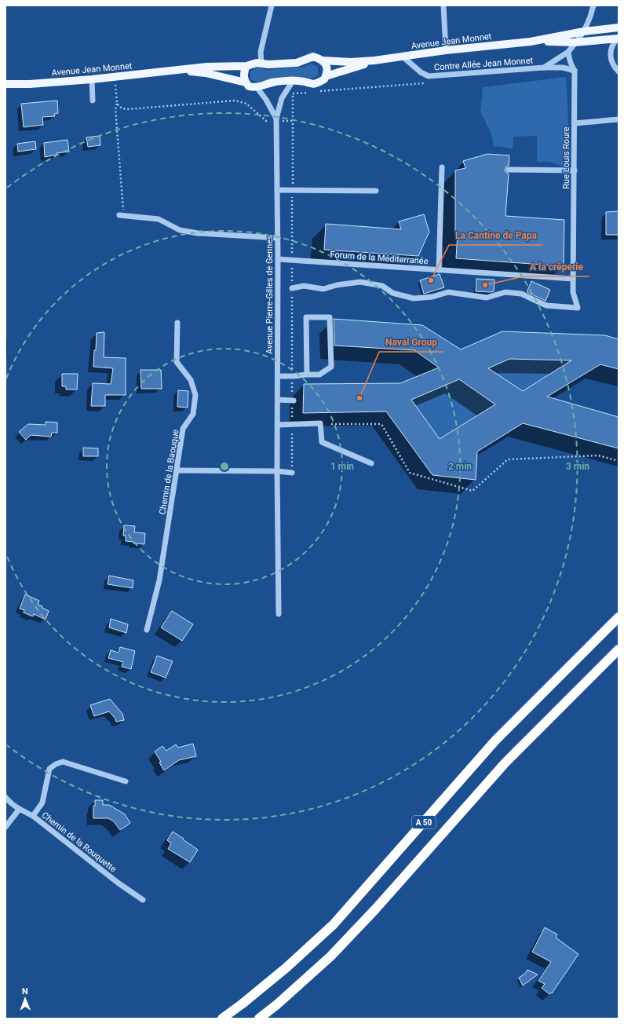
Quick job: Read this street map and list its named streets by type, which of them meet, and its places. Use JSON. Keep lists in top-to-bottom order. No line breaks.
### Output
{"streets":{"highway":["A 50"],"main road":["Avenue Jean Monnet"],"street":["Contre Allée Jean Monnet","Rue Louis Roure","Forum de la Méditerranée","Avenue Pierre-Gilles de Gennes","Chemin de la Baouque","Chemin de la Rouquette"]},"crossings":[["Avenue Jean Monnet","Contre Allée Jean Monnet"],["Avenue Jean Monnet","Avenue Pierre-Gilles de Gennes"],["Contre Allée Jean Monnet","Rue Louis Roure"],["Rue Louis Roure","Forum de la Méditerranée"],["Forum de la Méditerranée","Avenue Pierre-Gilles de Gennes"]],"places":["La Cantine de Papa","A la crêperie","Naval Group"],"north":"top","rings":["1 min","2 min","3 min"]}
